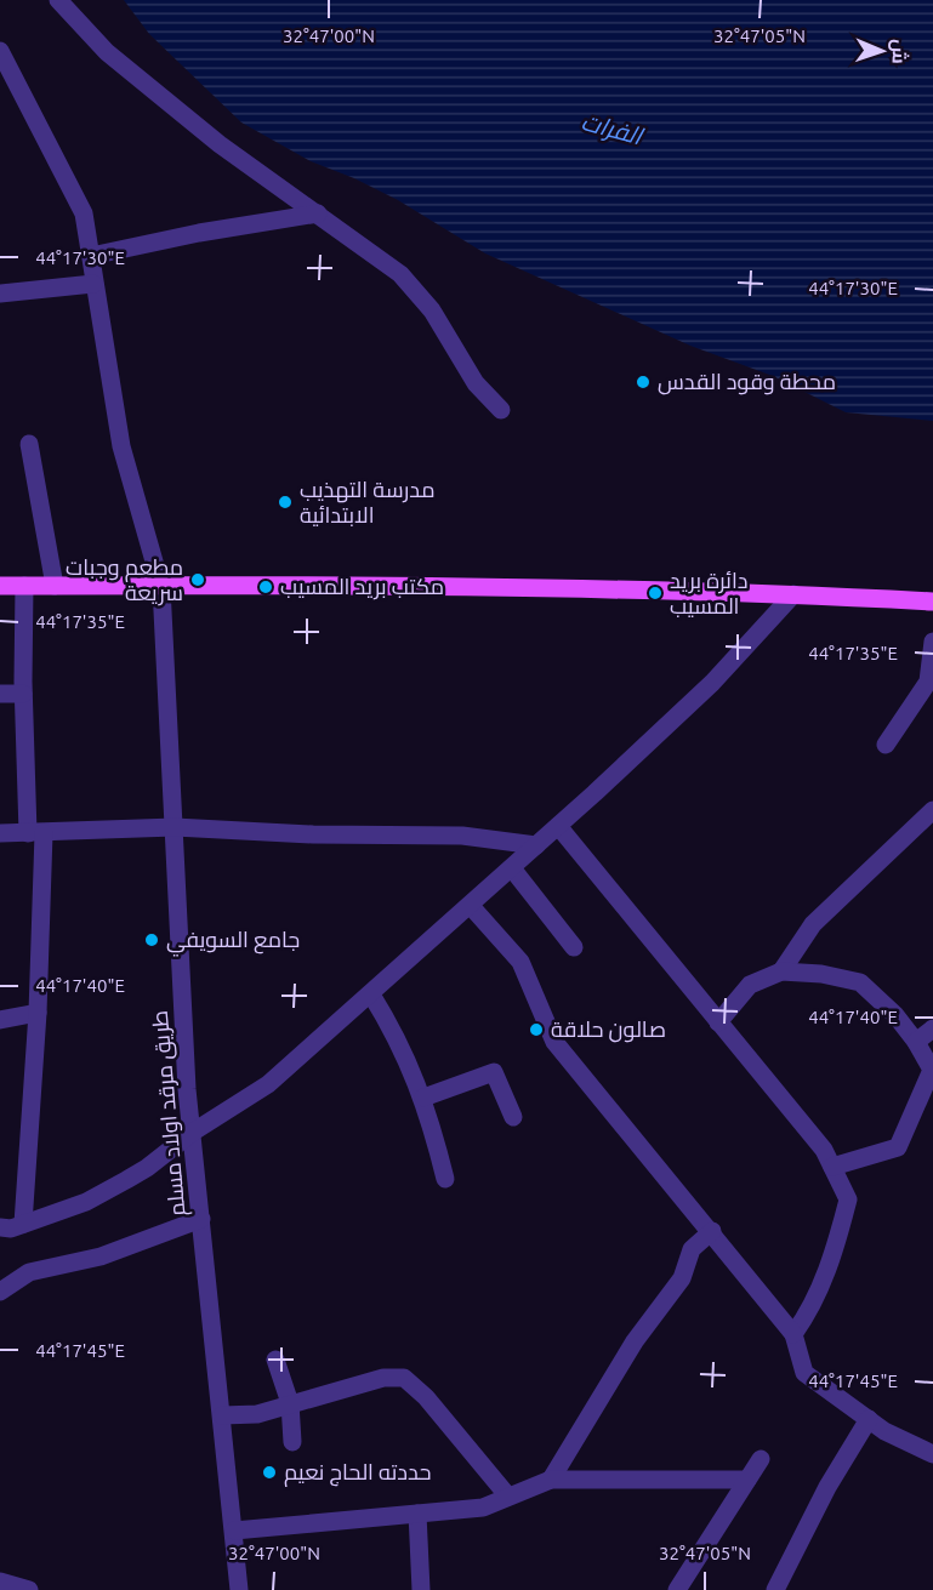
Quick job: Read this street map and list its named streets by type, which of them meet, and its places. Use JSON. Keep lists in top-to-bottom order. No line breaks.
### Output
{"streets":{"street":["طريق مرقد اولاد مسلم"]},"water":["الفرات"],"places":["محطة وقود القدس","مدرسة التهذيب الابتدائية","مطعم وجبات سريعة","مكتب بريد المسيب","دائرة بريد المسيب","جامع السويفي","صالون حلاقة","حددته الحاج نعيم"],"north":"right","coordinates":["32°47'00\"N","32°47'05\"N","44°17'30\"E","44°17'35\"E","44°17'40\"E","44°17'45\"E"]}
